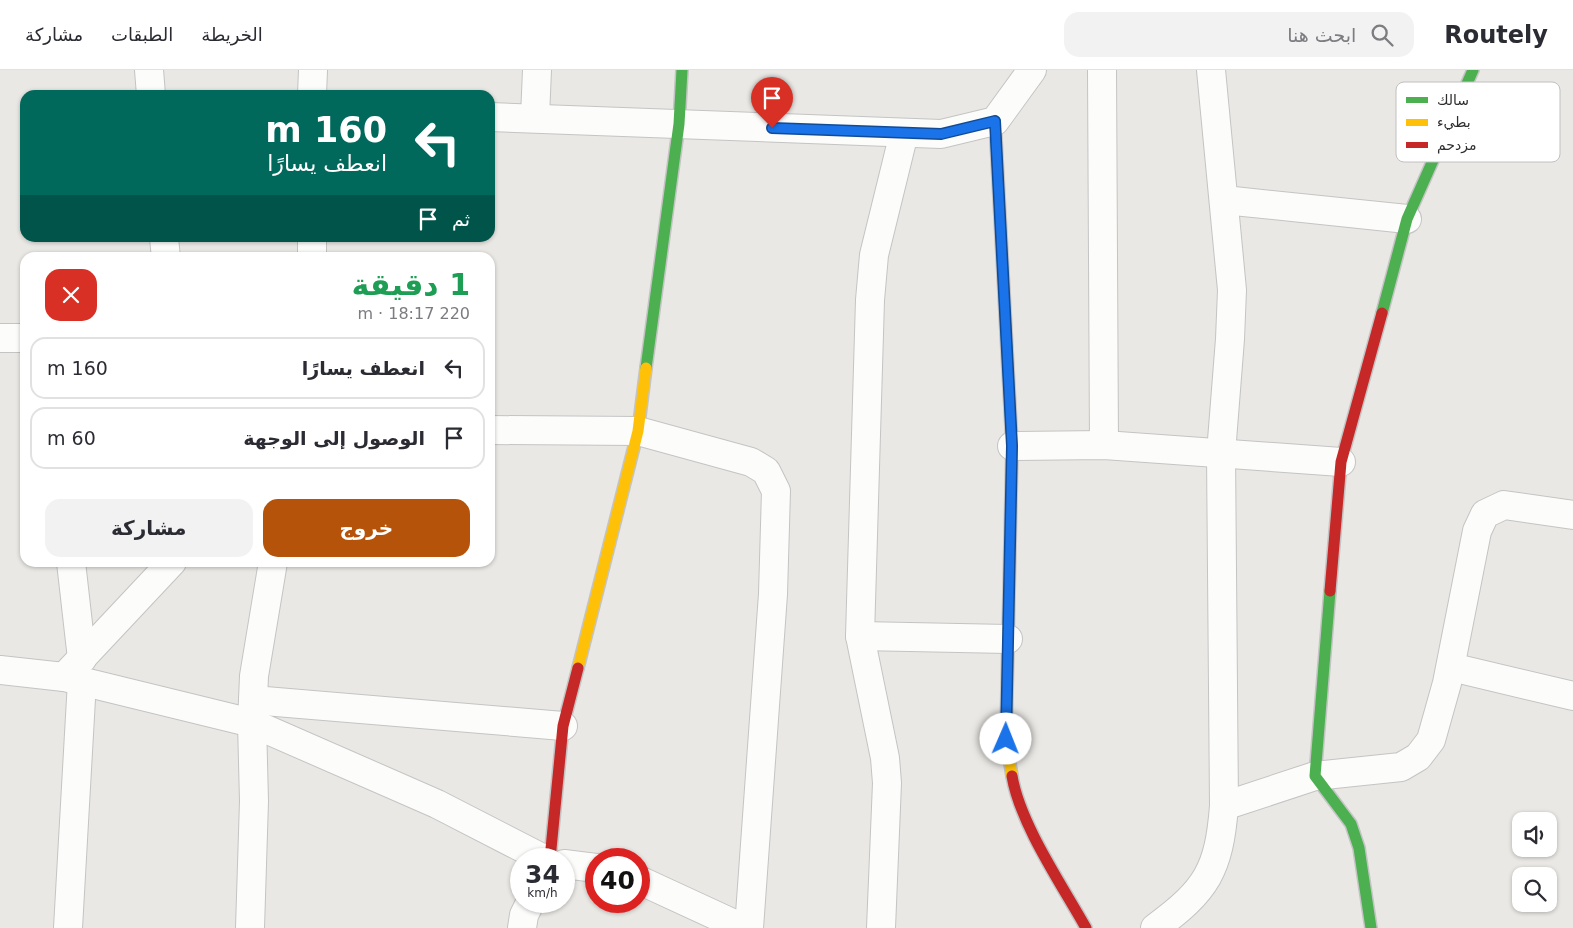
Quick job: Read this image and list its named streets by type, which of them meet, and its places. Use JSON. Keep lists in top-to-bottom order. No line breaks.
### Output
{"legend":["سالك","بطيء","مزدحم"],"page":{"header":"Routely","search":"ابحث هنا","nav":["الخريطة","الطبقات","مشاركة"],"turn":["160 m","انعطف يسارًا"],"then":"ثم","heading":["1 دقيقة","220 m · 18:17"],"list":[{"name":"انعطف يسارًا","value":"160 m"},{"name":"الوصول إلى الوجهة","value":"60 m"}],"buttons":["خروج","مشاركة"],"speed":"34 km/h","limit":"40"}}
